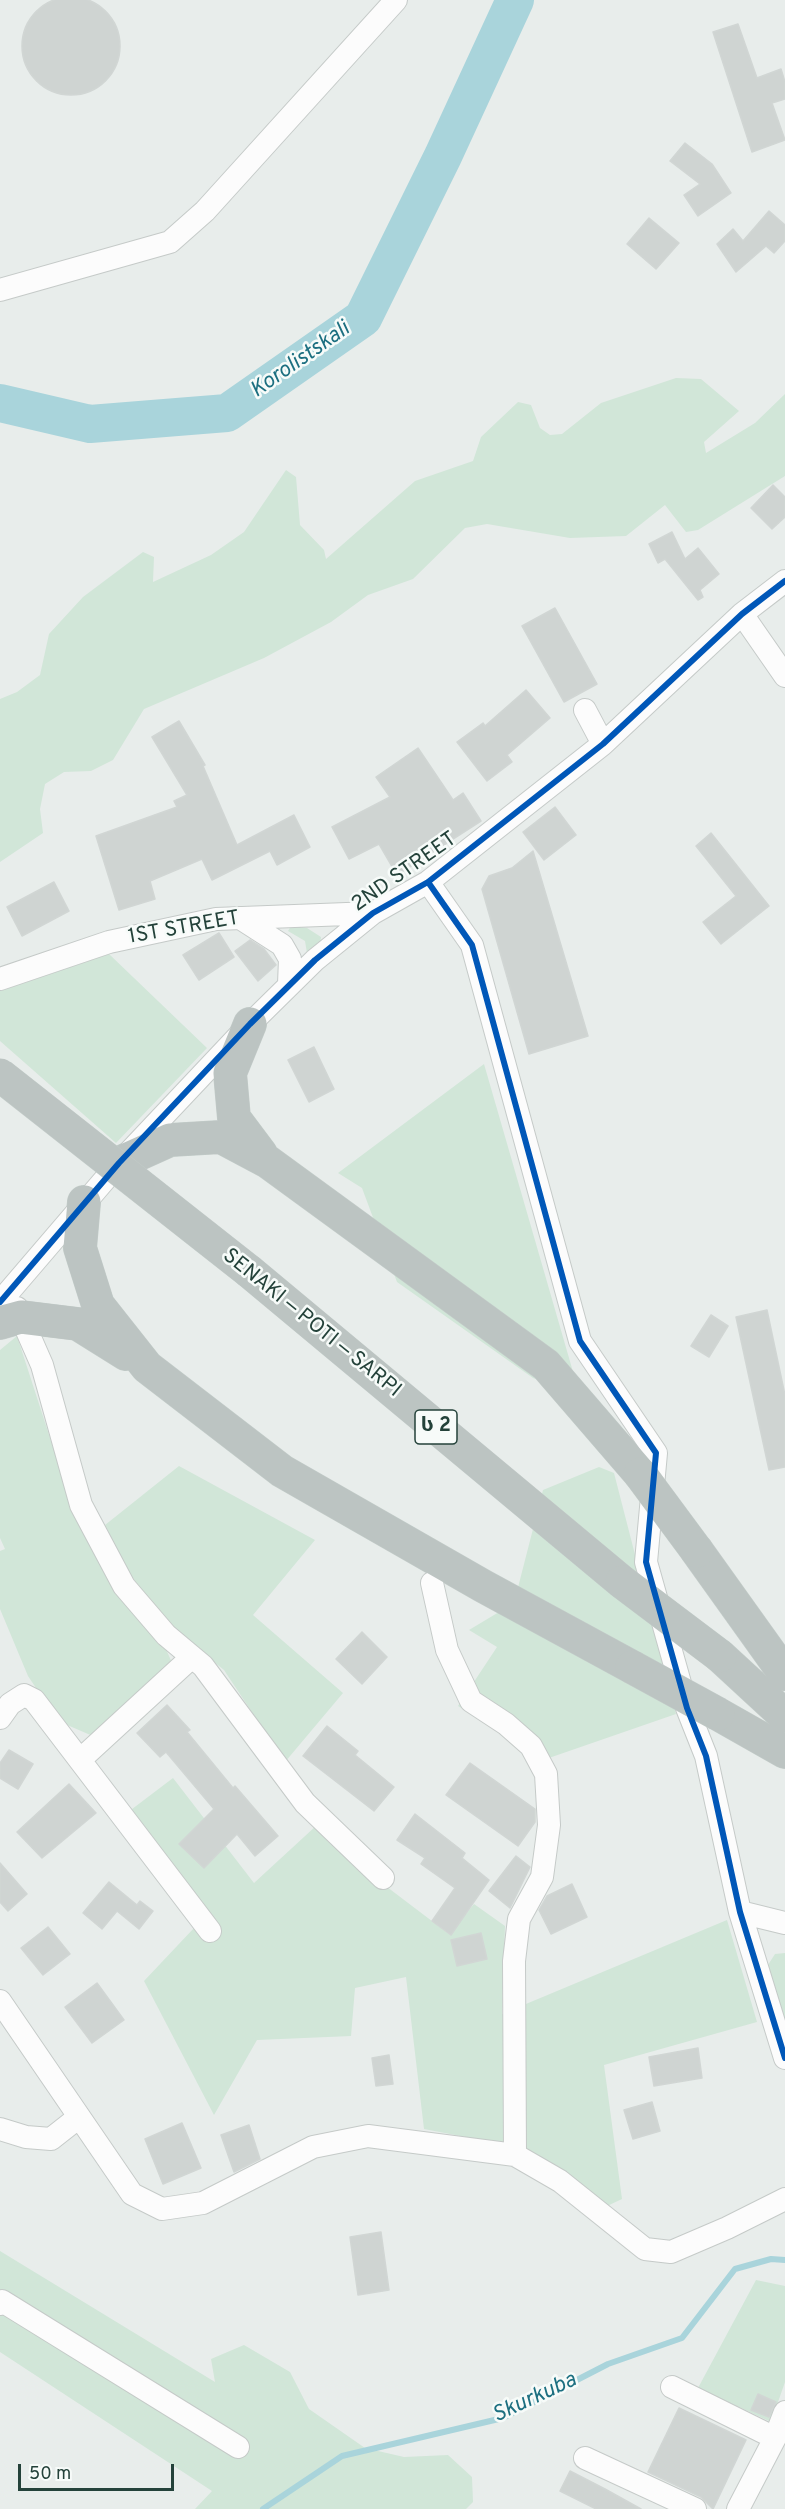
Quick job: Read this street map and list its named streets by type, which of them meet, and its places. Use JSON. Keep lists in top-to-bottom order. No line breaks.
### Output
{"streets":{"highway":["SENAKI — POTI — SARPI","ს 2"],"street":["2ND STREET","1ST STREET"]},"crossings":[["2ND STREET","1ST STREET"]],"water":["Korolistskali","Skurkuba"],"scale_bar":"50 m"}
